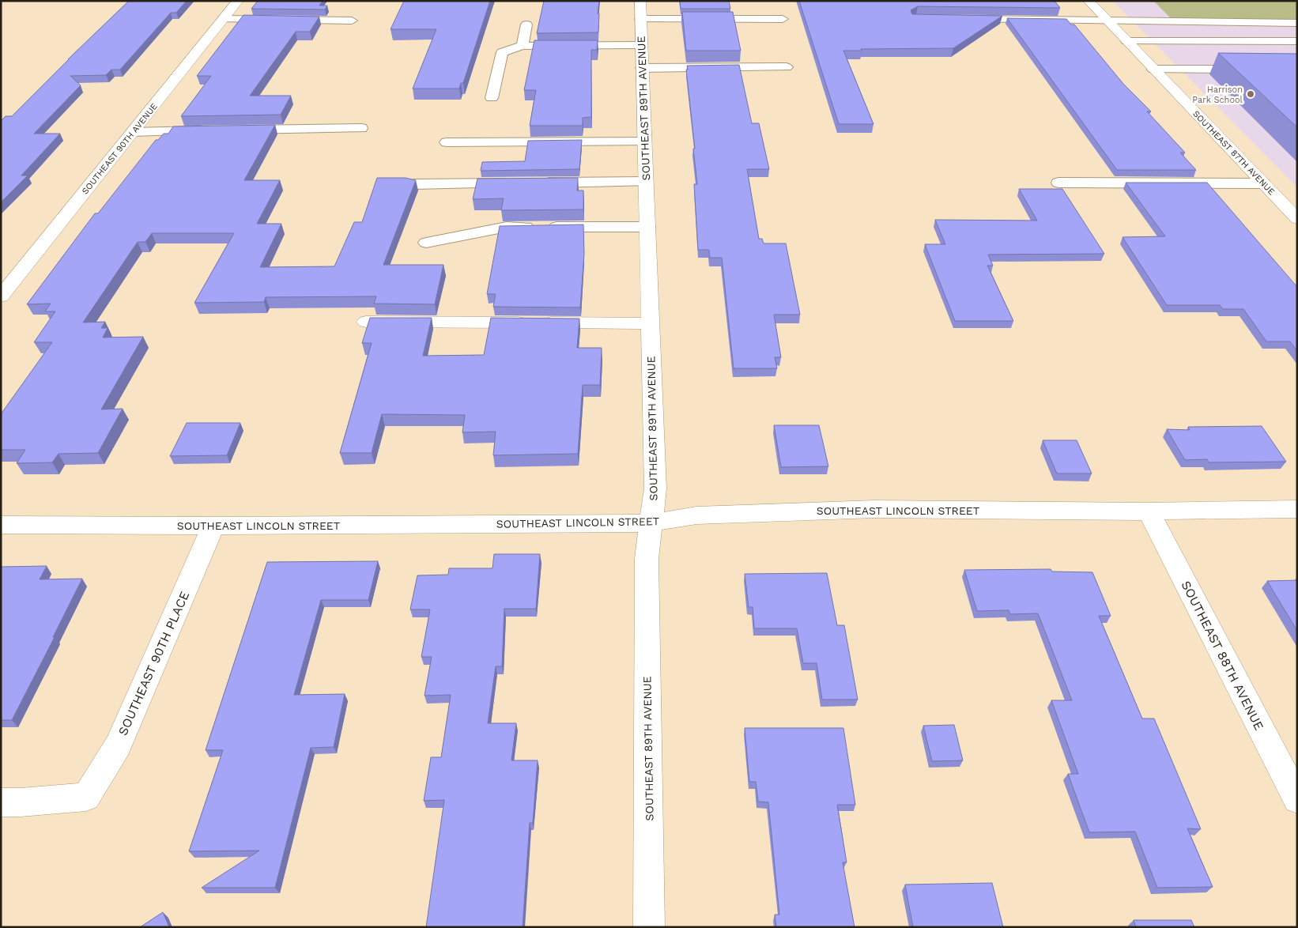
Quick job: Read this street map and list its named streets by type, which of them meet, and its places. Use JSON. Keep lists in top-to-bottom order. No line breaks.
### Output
{"streets":{"street":["SOUTHEAST 89TH AVENUE","SOUTHEAST 90TH AVENUE","SOUTHEAST 87TH AVENUE","SOUTHEAST LINCOLN STREET","SOUTHEAST 88TH AVENUE","SOUTHEAST 90TH PLACE"]},"crossings":[["SOUTHEAST 89TH AVENUE","SOUTHEAST LINCOLN STREET"],["SOUTHEAST LINCOLN STREET","SOUTHEAST 88TH AVENUE"],["SOUTHEAST LINCOLN STREET","SOUTHEAST 90TH PLACE"]],"places":["Harrison Park School"]}
